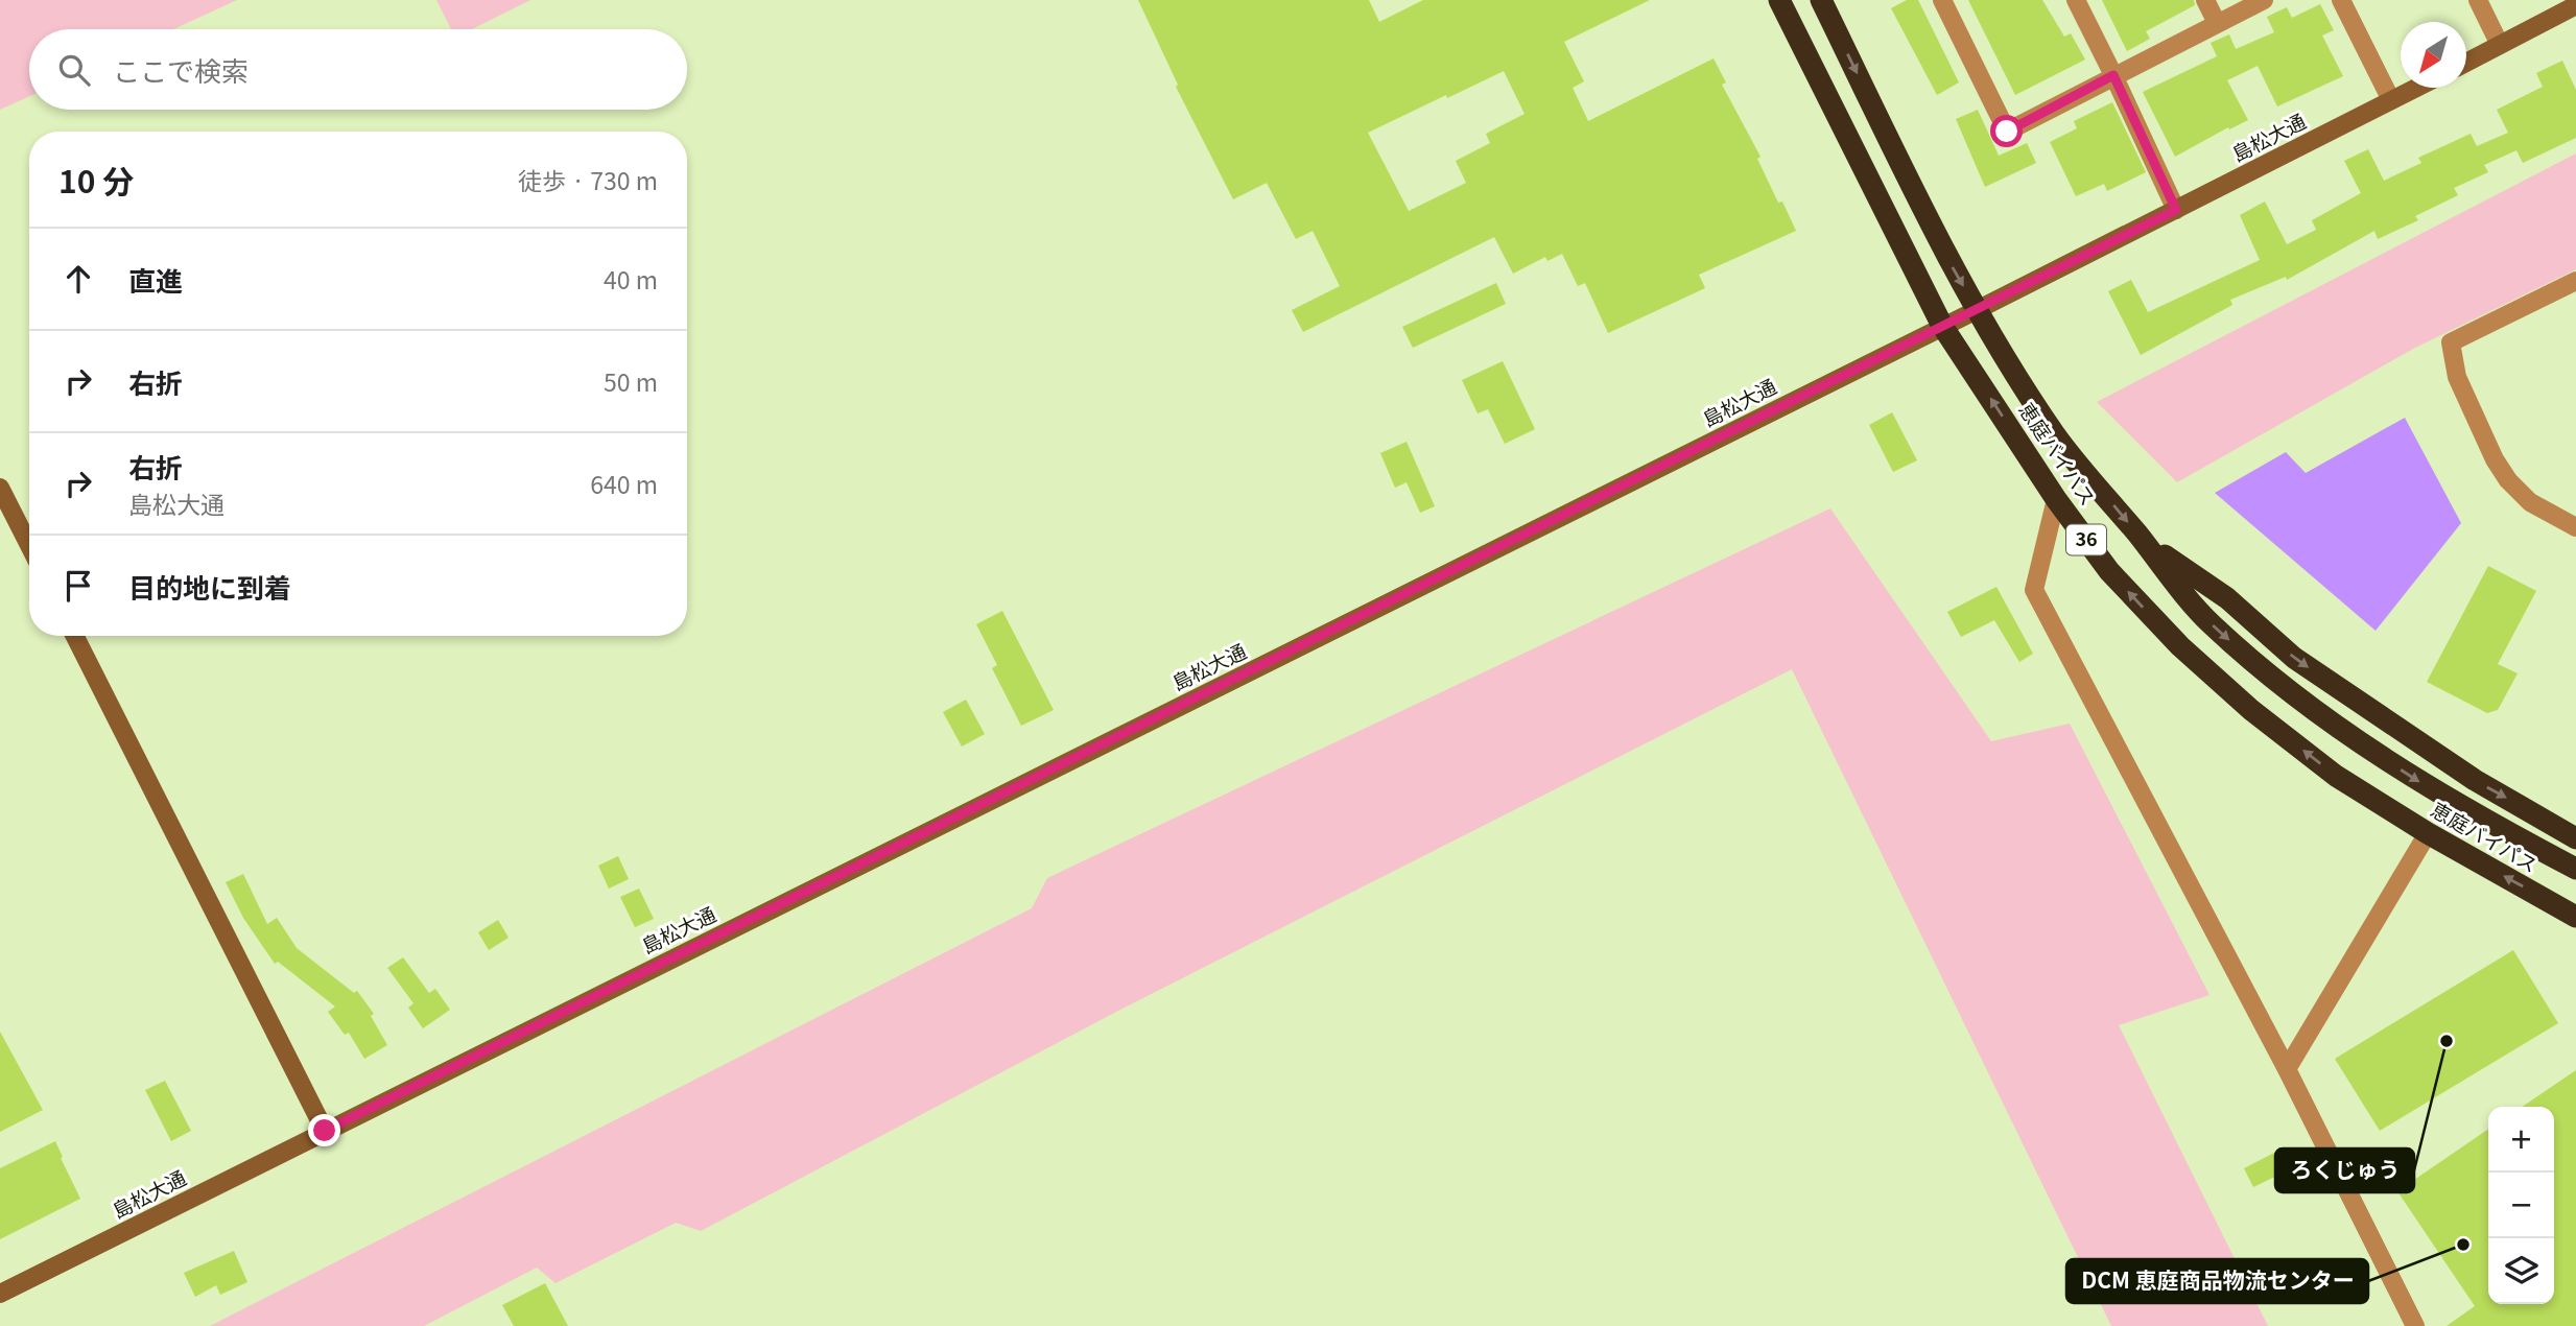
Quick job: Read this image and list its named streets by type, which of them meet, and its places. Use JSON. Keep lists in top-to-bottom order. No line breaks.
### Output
{"streets":{"highway":["恵庭バイパス","36"],"street":["島松大通"]},"crossings":[["島松大通","恵庭バイパス"]],"places":["ろくじゅう","DCM 恵庭商品物流センター"],"north":"bottom left","page":{"search":"ここで検索","heading":["10 分","徒歩 · 730 m"],"list":[["直進","40 m"],["右折","50 m"],["右折","島松大通","640 m"],"目的地に到着"],"map_buttons":["+","−"]}}
